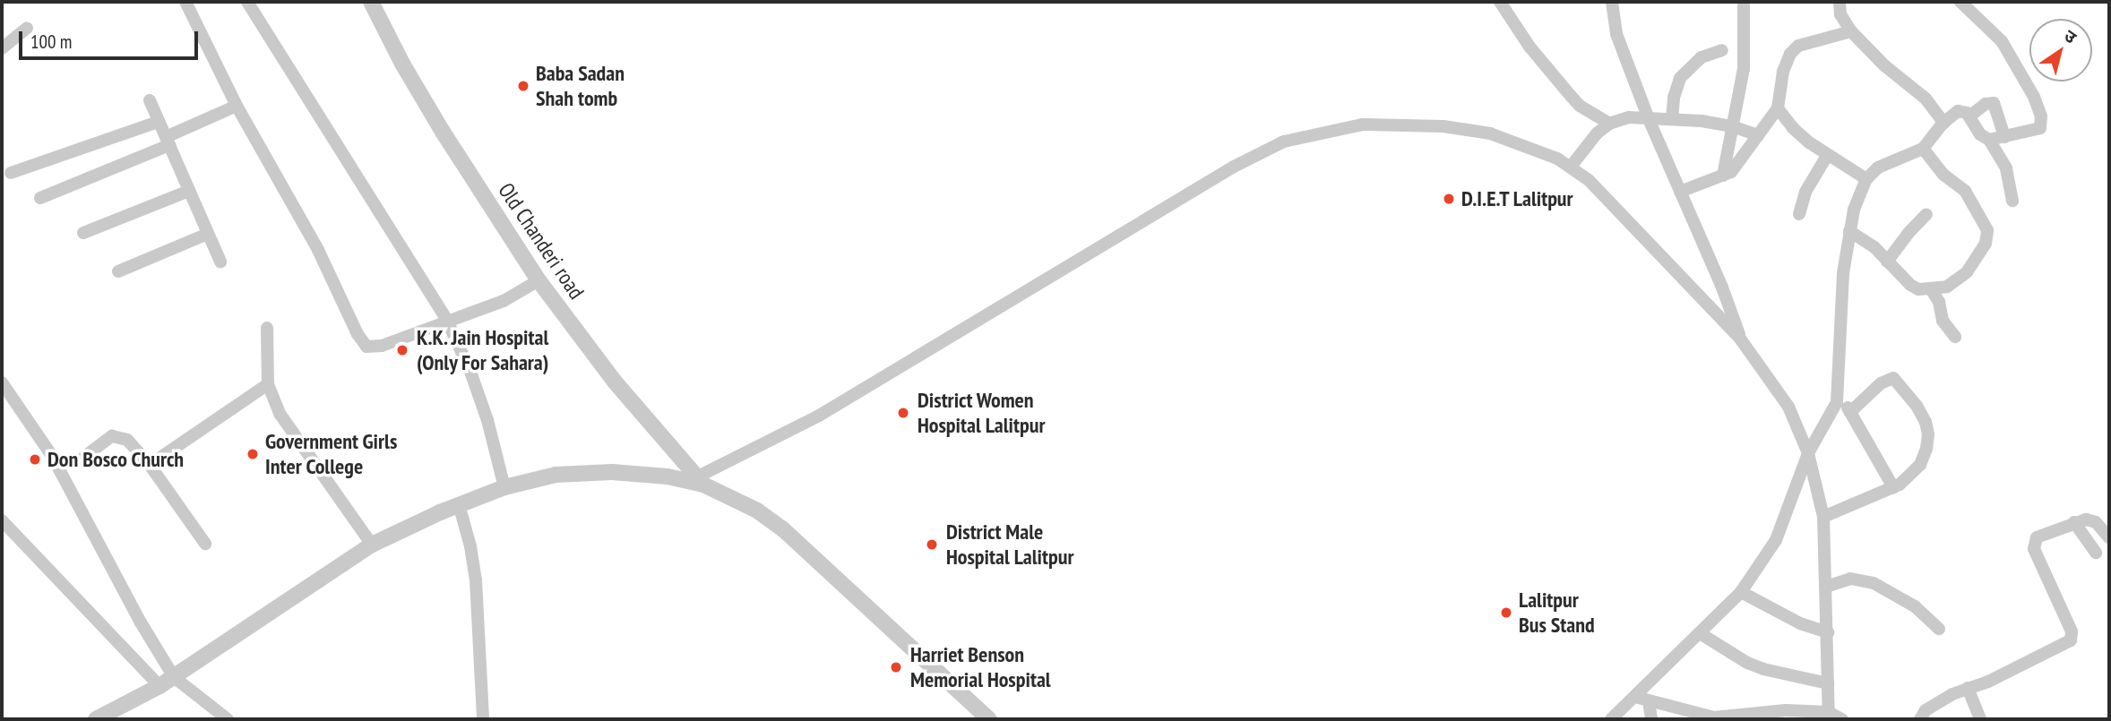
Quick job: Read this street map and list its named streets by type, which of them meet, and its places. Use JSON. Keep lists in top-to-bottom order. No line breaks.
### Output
{"streets":{"street":["Old Chanderi road"]},"places":["Baba Sadan Shah tomb","D.I.E.T Lalitpur","K.K. Jain Hospital (Only For Sahara)","District Women Hospital Lalitpur","Government Girls Inter College","Don Bosco Church","District Male Hospital Lalitpur","Lalitpur Bus Stand","Harriet Benson Memorial Hospital"],"scale_bar":"100 m","north":"top right"}
